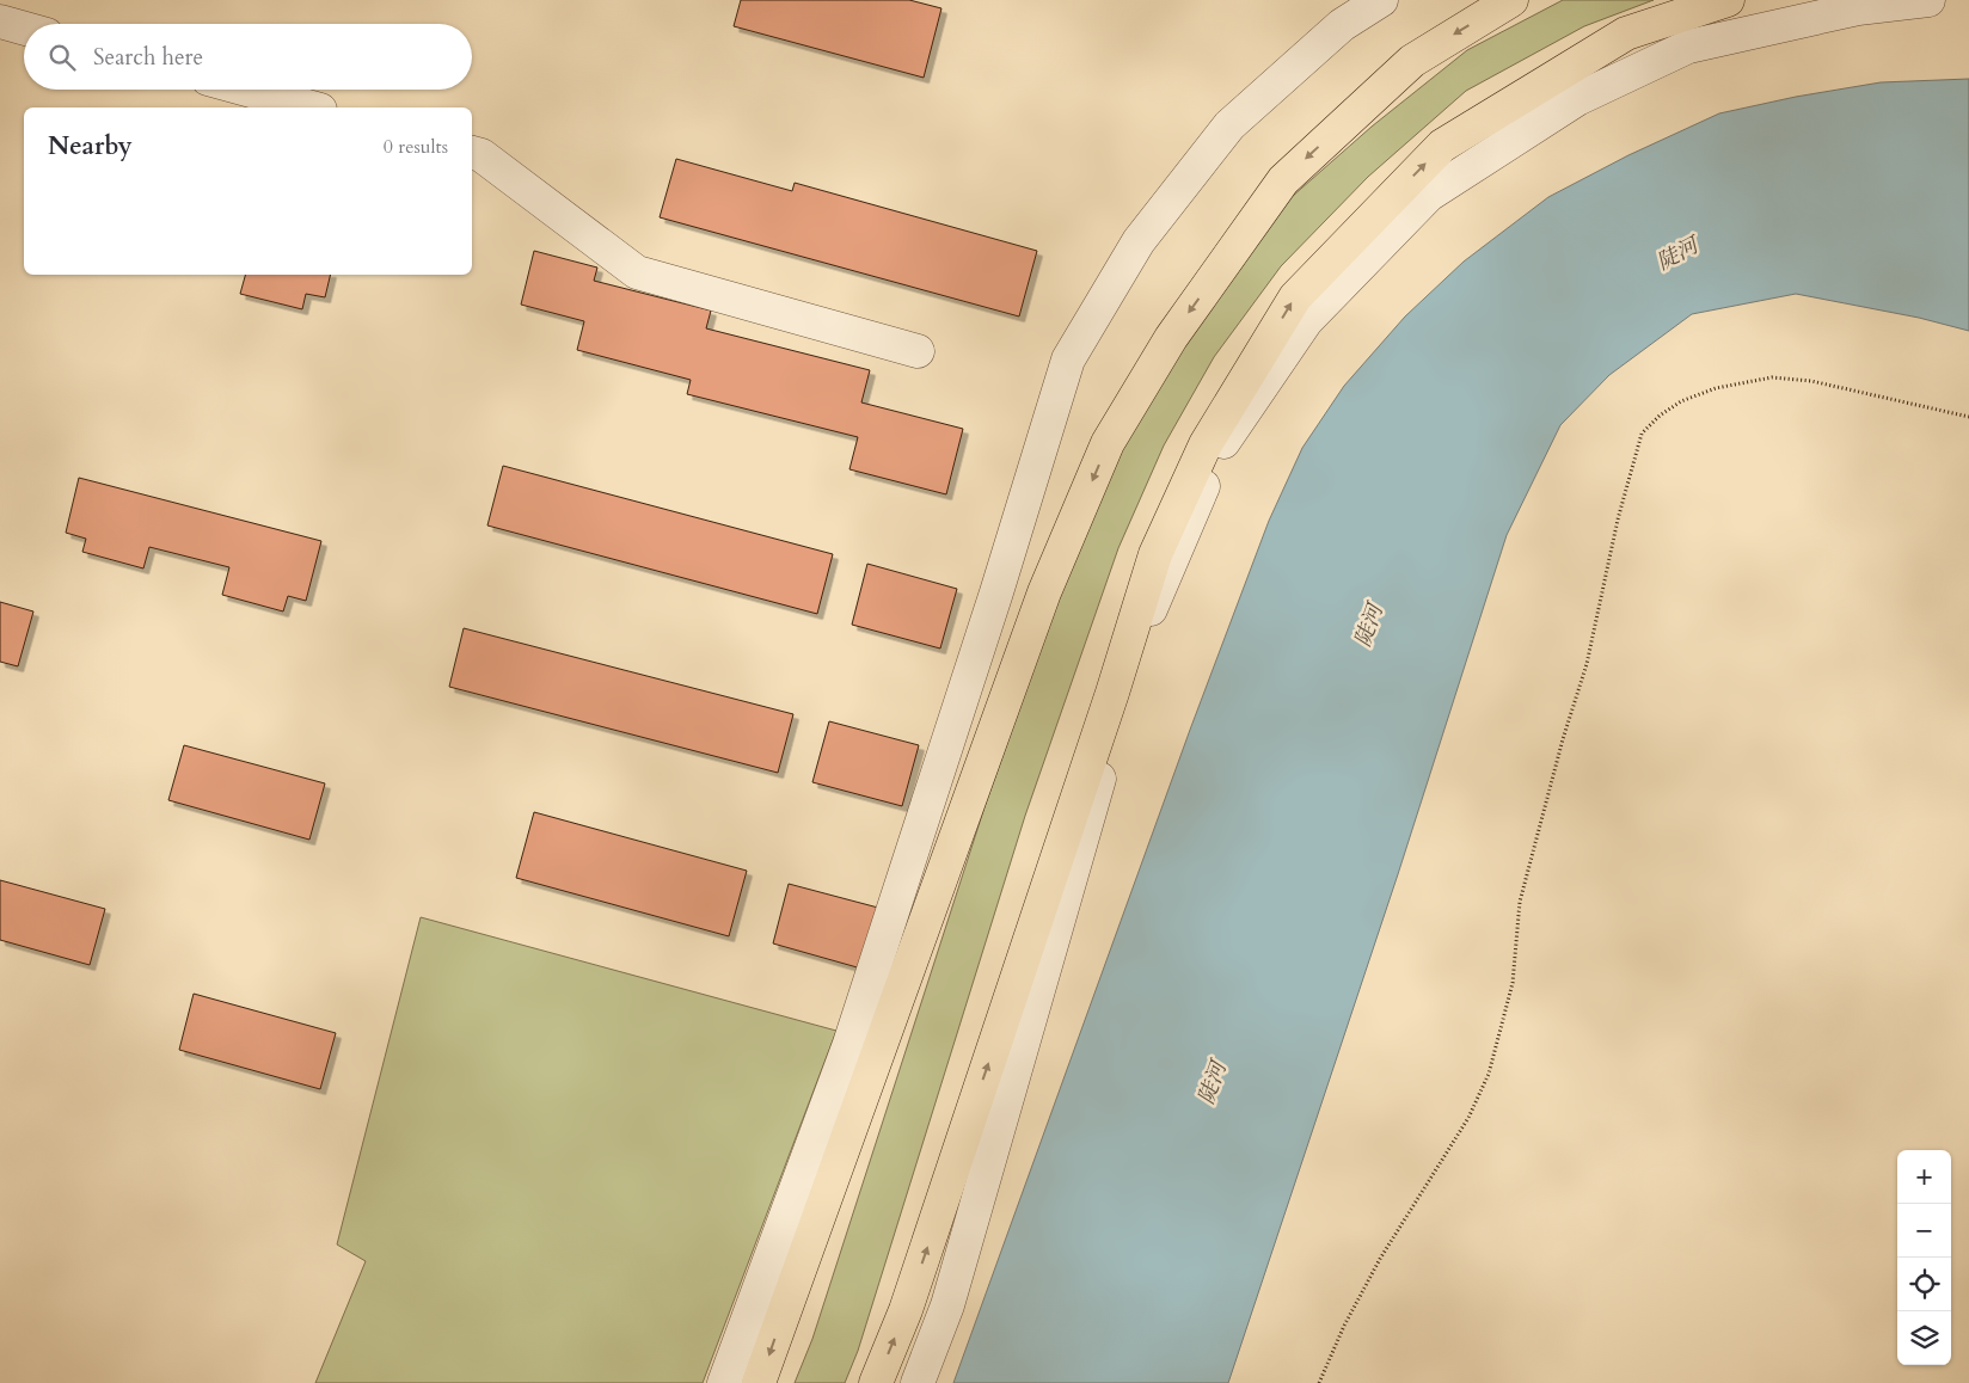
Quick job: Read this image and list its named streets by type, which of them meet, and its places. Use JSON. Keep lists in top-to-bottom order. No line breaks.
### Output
{"water":["陡河"],"page":{"search":"Search here","heading":["Nearby","0 results"],"map_buttons":["+","−"]}}
